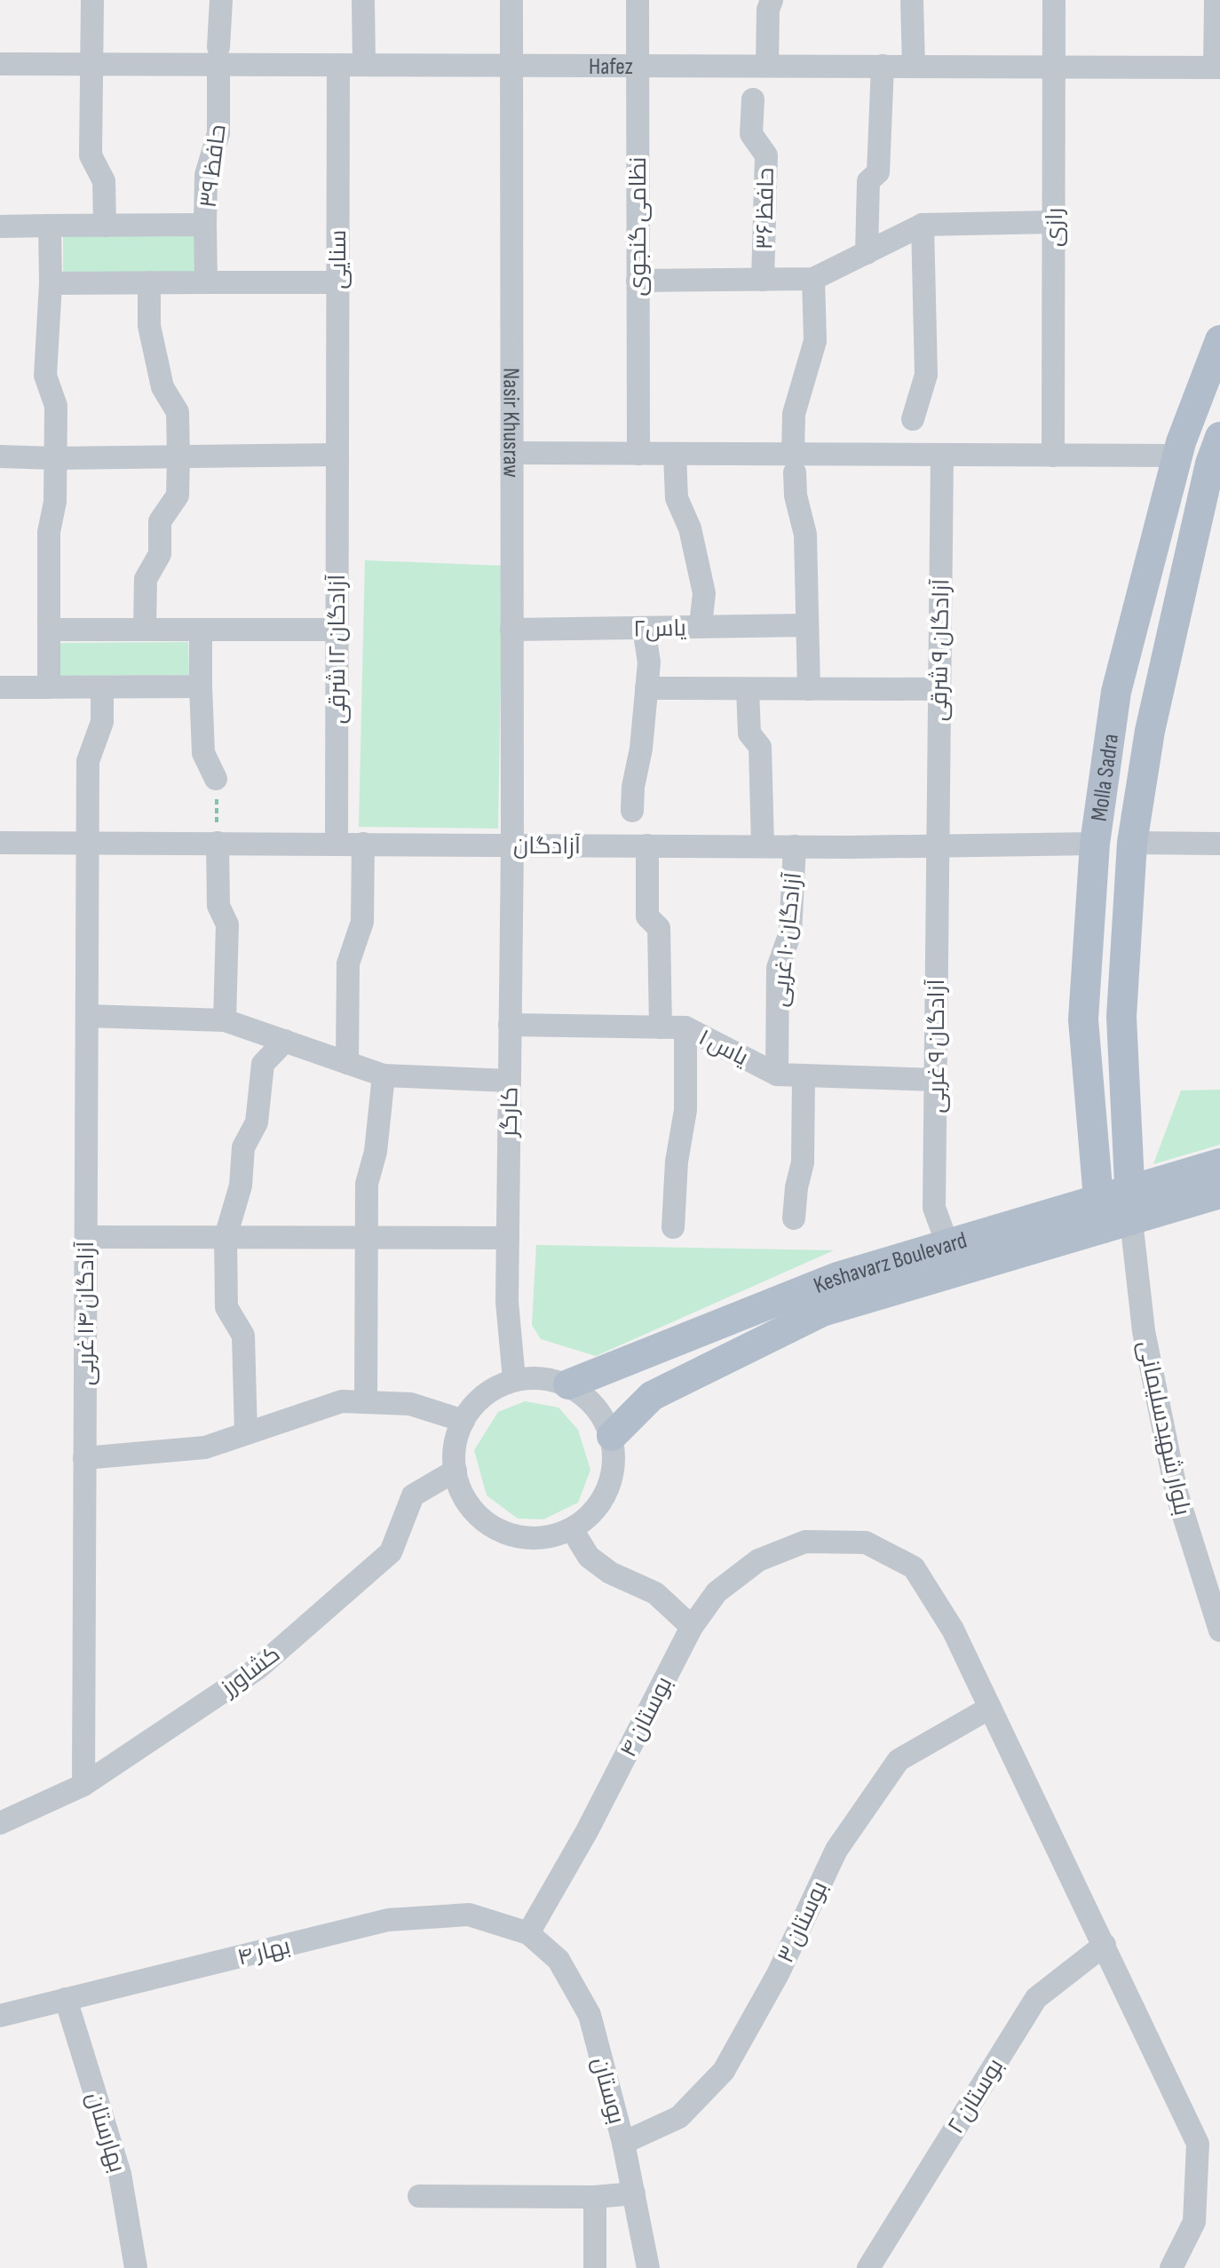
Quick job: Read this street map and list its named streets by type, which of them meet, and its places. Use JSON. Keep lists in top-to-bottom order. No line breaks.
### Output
{"streets":{"main road":["Molla Sadra","Keshavarz Boulevard"],"street":["Hafez","حافظ ۳۹","حافظ ۳۶","نظامی گنجوی","رازی","سنایی","Nasir Khusraw","یاس۲","آزادگان ۱۲ شرقی","آزادگان ۹ شرقی","آزادگان","آزادگان ۱۰ غربی","آزادگان ۹ غربی","یاس ۱","کارگر","آزادگان ۱۴ غربی","بلوار شهیدسلیمانی","کشاورز","بوستان ۴","بوستان ۳","بهار ۴","بوستان","بوستان ۲","بهارستان"]},"crossings":[["Hafez","حافظ ۳۹"],["Hafez","نظامی گنجوی"],["Hafez","رازی"],["Hafez","سنایی"],["Hafez","Nasir Khusraw"],["سنایی","آزادگان ۱۲ شرقی"],["Nasir Khusraw","یاس۲"],["Nasir Khusraw","آزادگان"],["Nasir Khusraw","کارگر"],["آزادگان ۱۲ شرقی","آزادگان"],["آزادگان ۹ شرقی","آزادگان"],["آزادگان ۹ شرقی","آزادگان ۹ غربی"],["Molla Sadra","آزادگان"],["Molla Sadra","Keshavarz Boulevard"],["Molla Sadra","بلوار شهیدسلیمانی"],["آزادگان","آزادگان ۱۰ غربی"],["آزادگان","آزادگان ۹ غربی"],["آزادگان","کارگر"],["آزادگان","آزادگان ۱۴ غربی"],["آزادگان ۱۰ غربی","یاس ۱"],["آزادگان ۹ غربی","یاس ۱"],["آزادگان ۹ غربی","Keshavarz Boulevard"],["یاس ۱","کارگر"],["کارگر","Keshavarz Boulevard"],["کارگر","کشاورز"],["Keshavarz Boulevard","بلوار شهیدسلیمانی"],["Keshavarz Boulevard","کشاورز"],["آزادگان ۱۴ غربی","کشاورز"],["بوستان ۴","بوستان ۳"],["بوستان ۴","بهار ۴"],["بوستان ۴","بوستان"],["بوستان ۳","بوستان"],["بهار ۴","بوستان"],["بهار ۴","بهارستان"]]}
